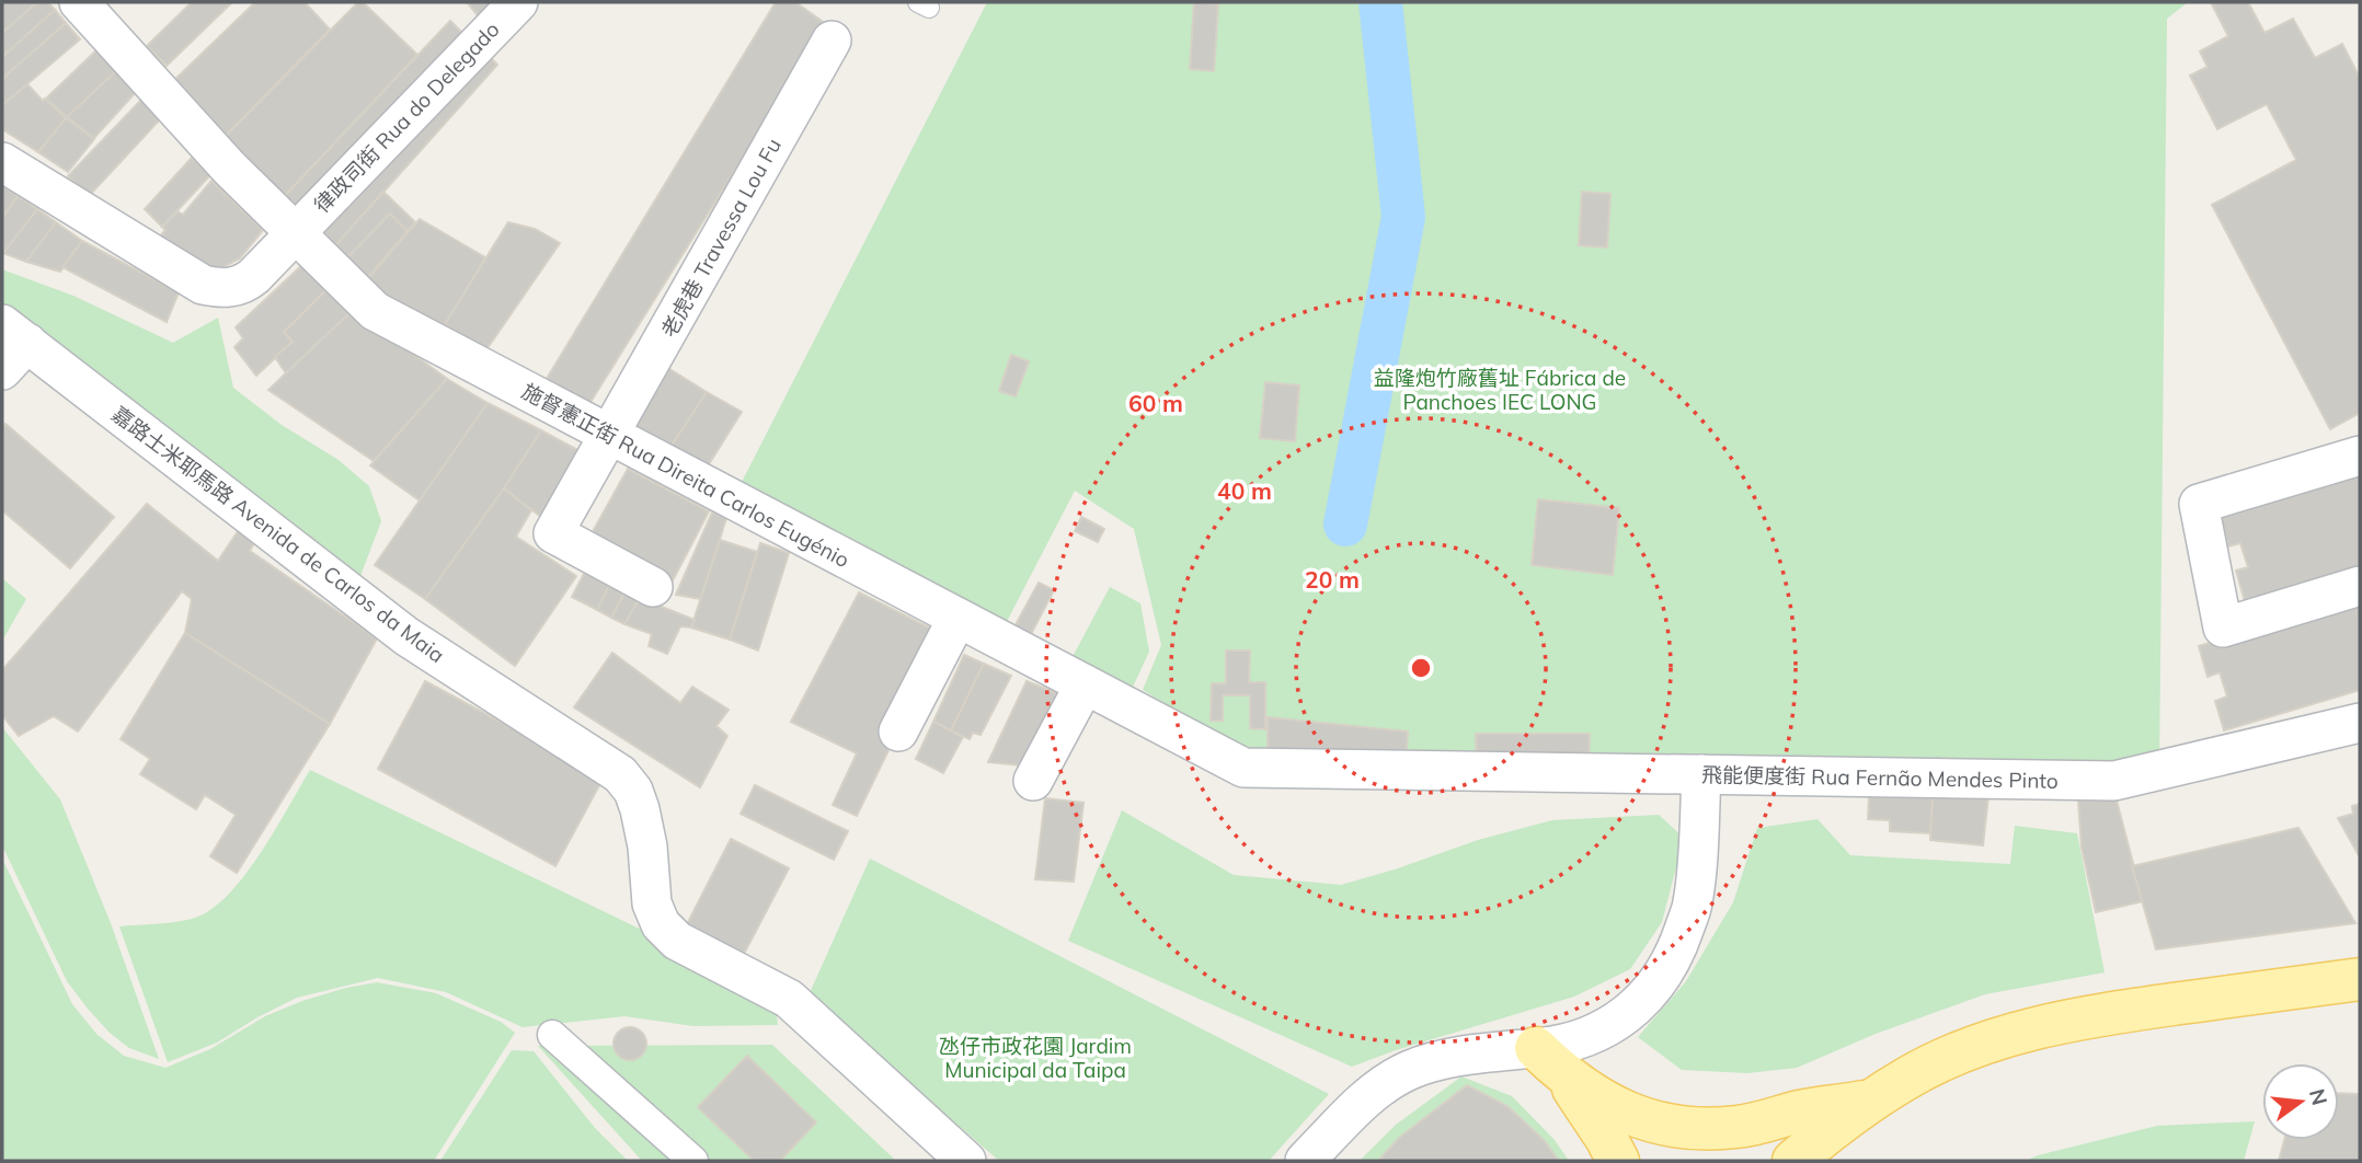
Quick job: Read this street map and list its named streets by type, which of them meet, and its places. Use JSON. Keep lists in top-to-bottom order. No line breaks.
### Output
{"streets":{"street":["律政司街 Rua do Delegado","老虎巷 Travessa Lou Fu","施督憲正街 Rua Direita Carlos Eugénio","嘉路士米耶馬路 Avenida de Carlos da Maia","飛能便度街 Rua Fernão Mendes Pinto"]},"crossings":[["律政司街 Rua do Delegado","施督憲正街 Rua Direita Carlos Eugénio"],["老虎巷 Travessa Lou Fu","施督憲正街 Rua Direita Carlos Eugénio"],["施督憲正街 Rua Direita Carlos Eugénio","飛能便度街 Rua Fernão Mendes Pinto"]],"parks":["益隆炮竹廠舊址 Fábrica de Panchoes IEC LONG","氹仔市政花園 Jardim Municipal da Taipa"],"north":"right","rings":["60 m","40 m","20 m"]}
